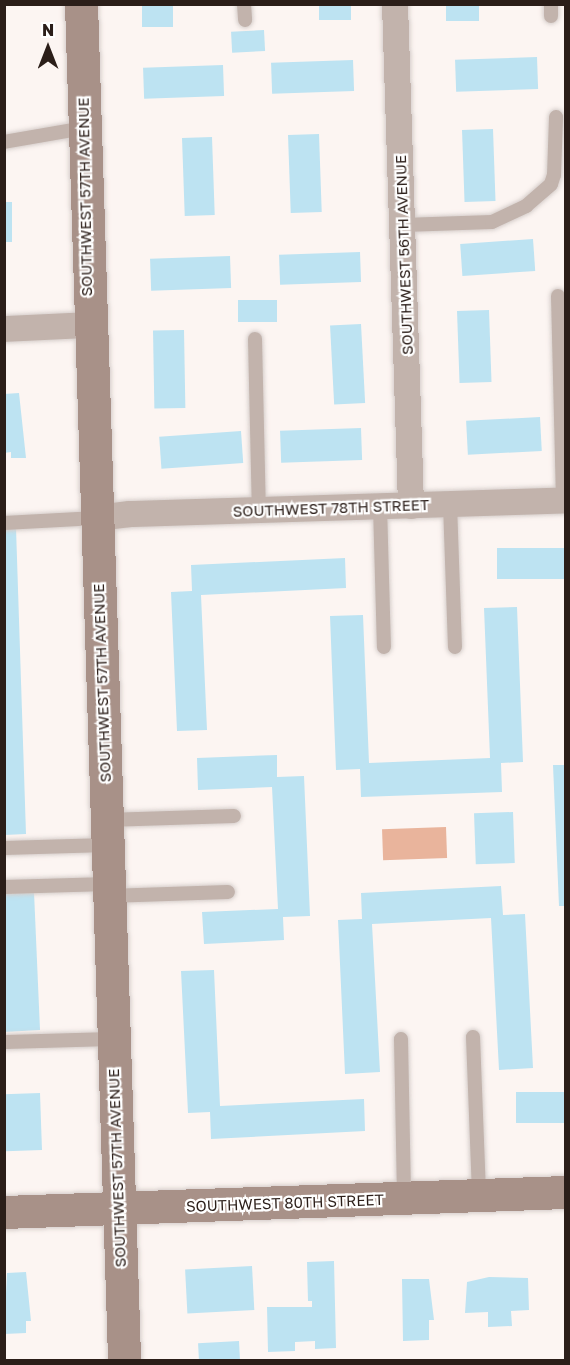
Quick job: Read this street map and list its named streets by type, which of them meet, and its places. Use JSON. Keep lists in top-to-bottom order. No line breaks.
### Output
{"streets":{"main road":["SOUTHWEST 57TH AVENUE","SOUTHWEST 80TH STREET"],"street":["SOUTHWEST 56TH AVENUE","SOUTHWEST 78TH STREET"]},"crossings":[["SOUTHWEST 57TH AVENUE","SOUTHWEST 78TH STREET"],["SOUTHWEST 57TH AVENUE","SOUTHWEST 80TH STREET"],["SOUTHWEST 56TH AVENUE","SOUTHWEST 78TH STREET"]],"north":"top"}
